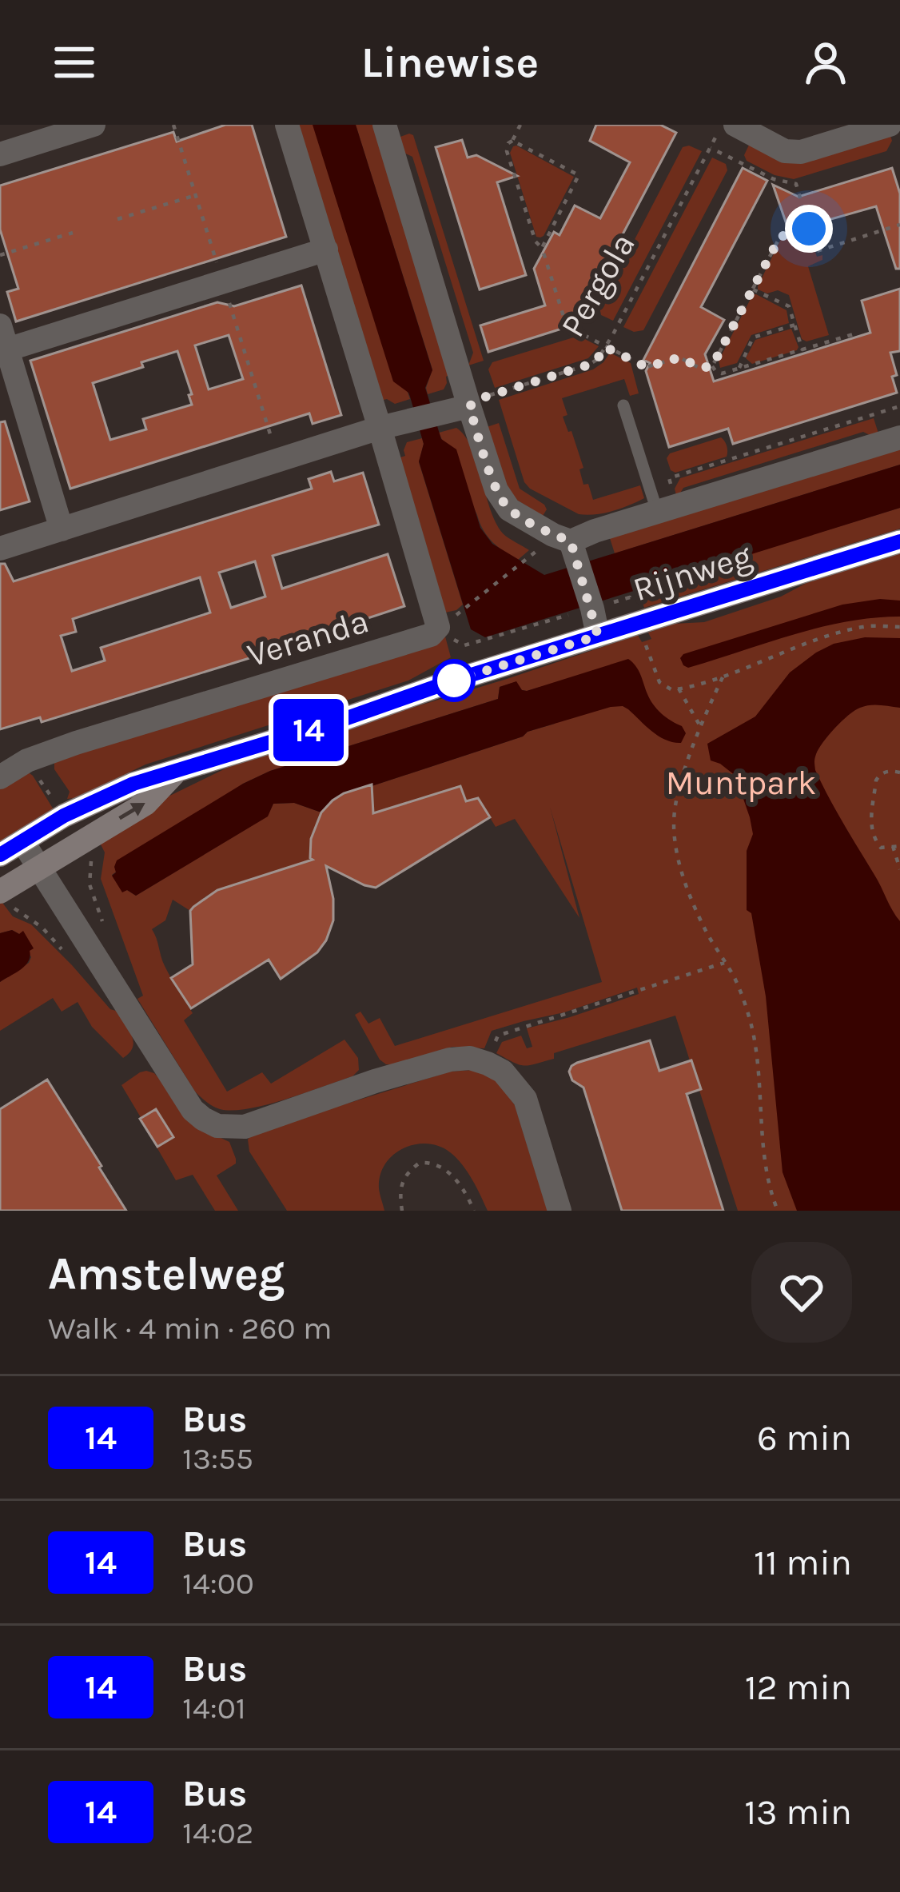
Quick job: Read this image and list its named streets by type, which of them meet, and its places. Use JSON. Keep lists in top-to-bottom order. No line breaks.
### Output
{"streets":{"street":["Rijnweg","Veranda"],"path":["Pergola"]},"parks":["Muntpark"],"lines":["bus line 14"],"page":{"header":"Linewise","on_map":"14","heading":["Amstelweg","Walk · 4 min · 260 m"],"list":[{"mark":"14","name":"Bus","note":"13:55","value":"6 min"},{"mark":"14","name":"Bus","note":"14:00","value":"11 min"},{"mark":"14","name":"Bus","note":"14:01","value":"12 min"},{"mark":"14","name":"Bus","note":"14:02","value":"13 min"}]}}
